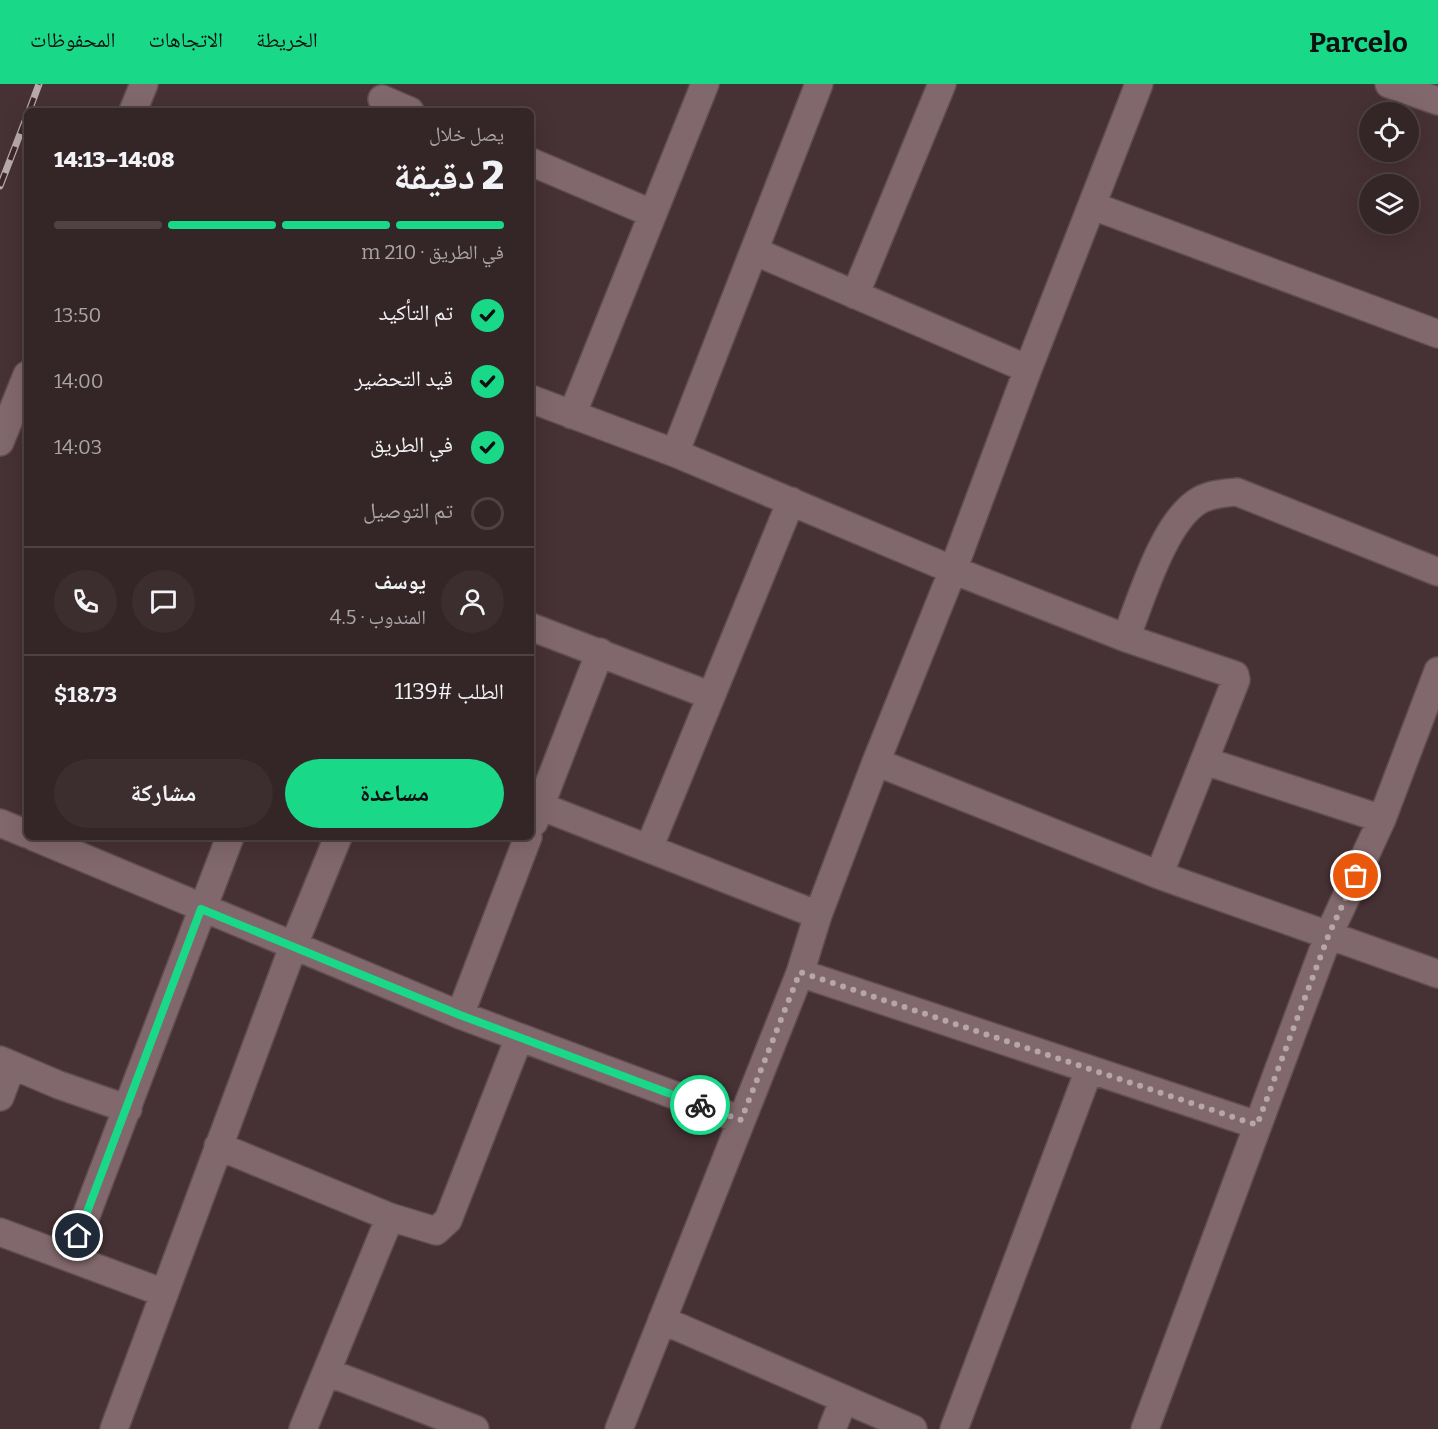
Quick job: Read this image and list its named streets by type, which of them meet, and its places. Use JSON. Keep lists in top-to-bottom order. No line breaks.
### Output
{"page":{"header":"Parcelo","nav":["الخريطة","الاتجاهات","المحفوظات"],"heading":["2 دقيقة","يصل خلال","14:08–14:13"],"panel":["يوسف","المندوب · 4.5","الطلب #1139","$18.73"],"bar":"في الطريق · 210 m","list":[["تم التأكيد","13:50"],["قيد التحضير","14:00"],["في الطريق","14:03"],"تم التوصيل"],"buttons":["مساعدة","مشاركة"]}}
